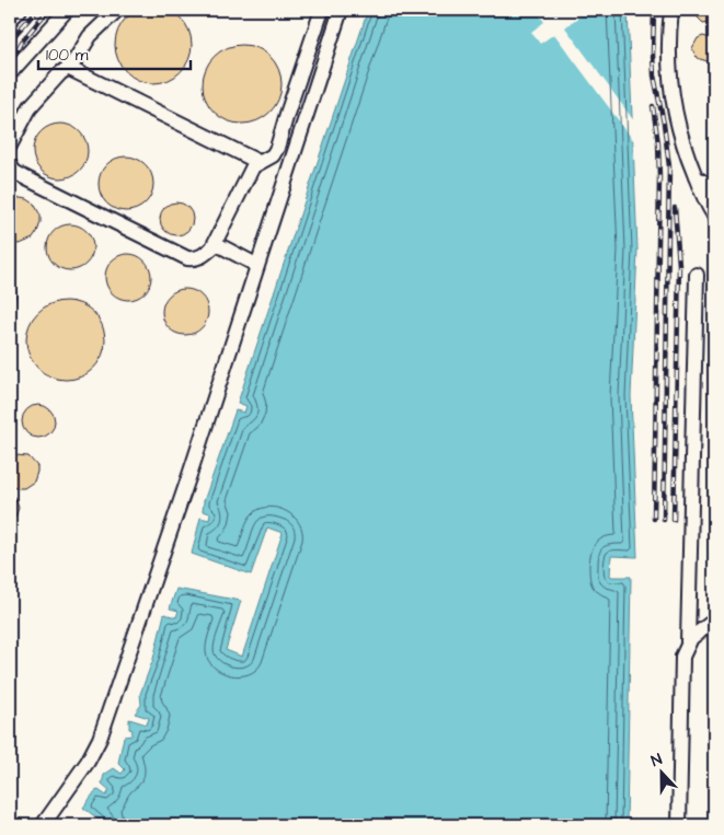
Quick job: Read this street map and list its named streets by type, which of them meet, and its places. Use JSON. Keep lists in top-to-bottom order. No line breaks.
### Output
{"scale_bar":"100 m","north":"top"}
